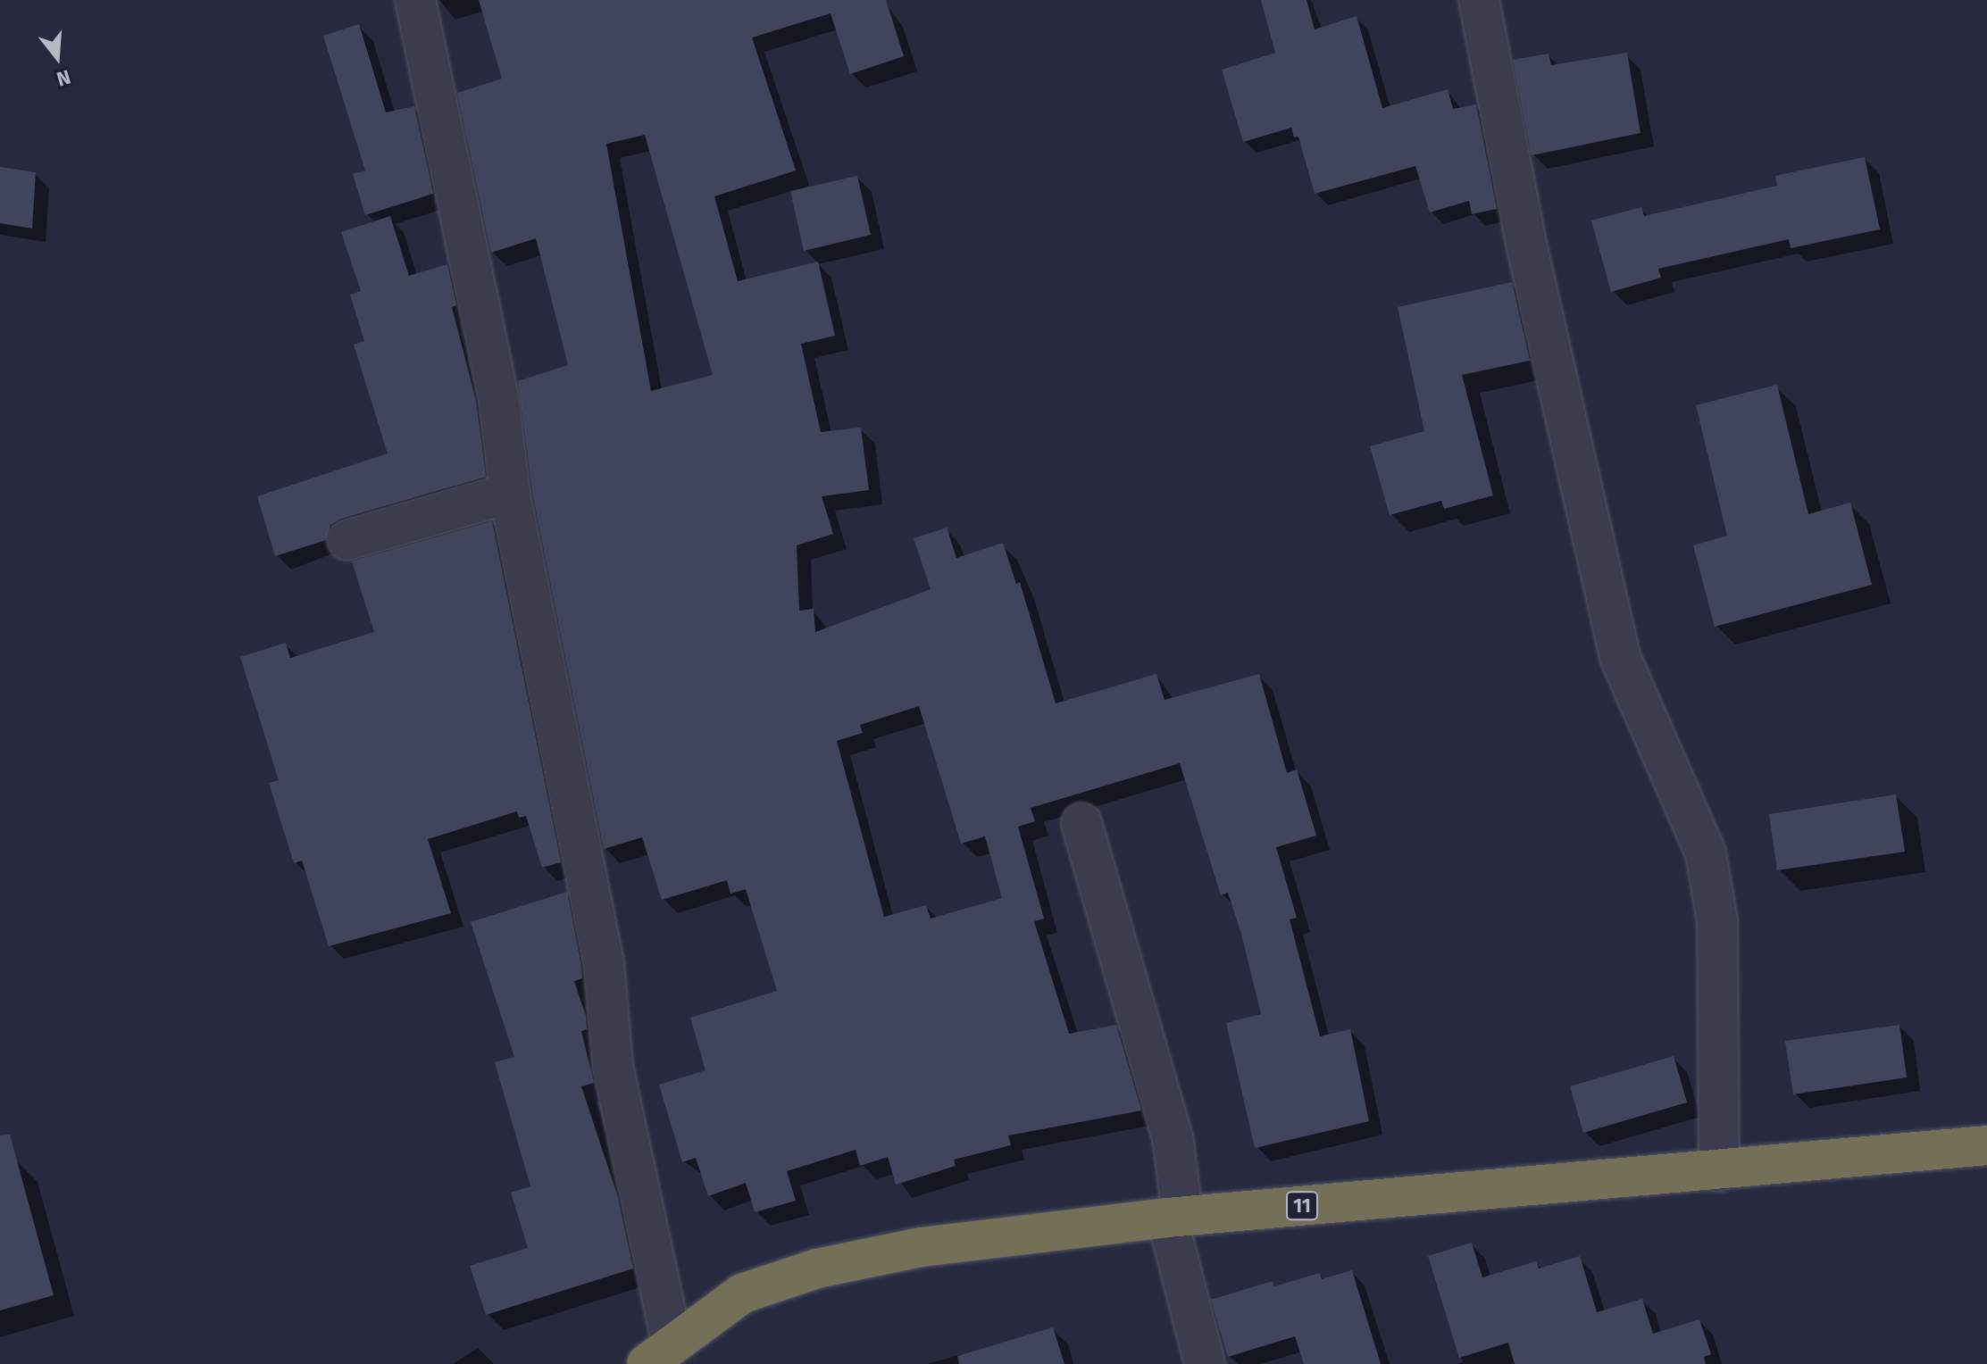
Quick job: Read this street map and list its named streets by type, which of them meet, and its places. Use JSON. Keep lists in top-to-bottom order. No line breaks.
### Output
{"streets":{"highway":["11"]},"north":"bottom"}
